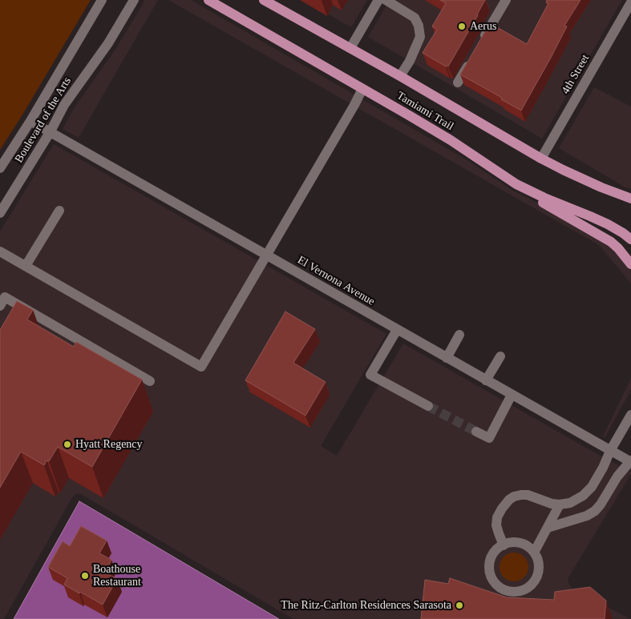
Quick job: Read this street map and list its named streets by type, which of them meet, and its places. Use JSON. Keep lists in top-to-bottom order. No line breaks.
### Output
{"streets":{"main road":["Tamiami Trail"],"street":["4th Street","Boulevard of the Arts","El Vernona Avenue"]},"crossings":[["4th Street","Tamiami Trail"],["Boulevard of the Arts","El Vernona Avenue"]],"places":["Aerus","Hyatt Regency","Boathouse Restaurant","The Ritz-Carlton Residences Sarasota"]}
